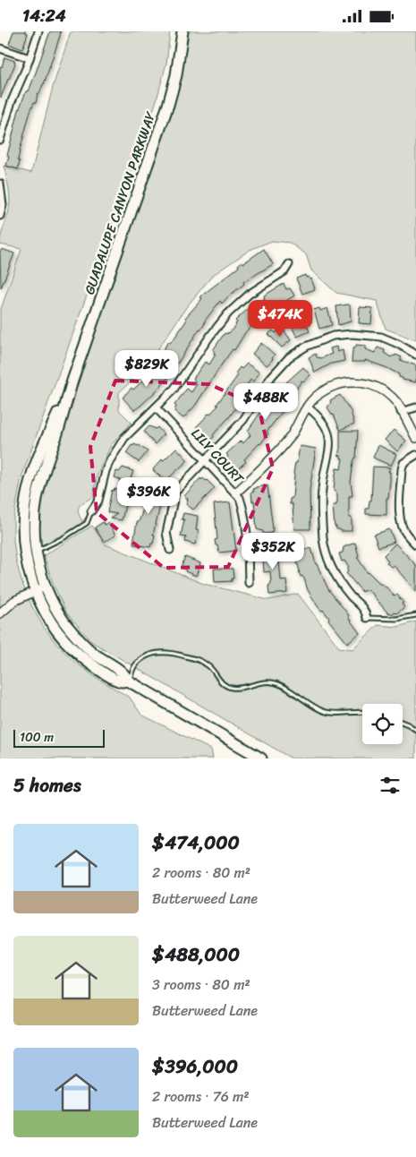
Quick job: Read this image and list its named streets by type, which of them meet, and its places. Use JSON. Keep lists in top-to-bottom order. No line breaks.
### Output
{"streets":{"main road":["GUADALUPE CANYON PARKWAY"],"street":["LILY COURT"]},"scale_bar":"100 m","page":{"status":"14:24","price":["$474K","$829K","$488K","$396K","$352K"],"scale":"100 m","heading":"5 homes","list":[{"name":"$474,000","note":"2 rooms · 80 m² · Butterweed Lane"},{"name":"$488,000","note":"3 rooms · 80 m² · Butterweed Lane"},{"name":"$396,000","note":"2 rooms · 76 m² · Butterweed Lane"}]}}
